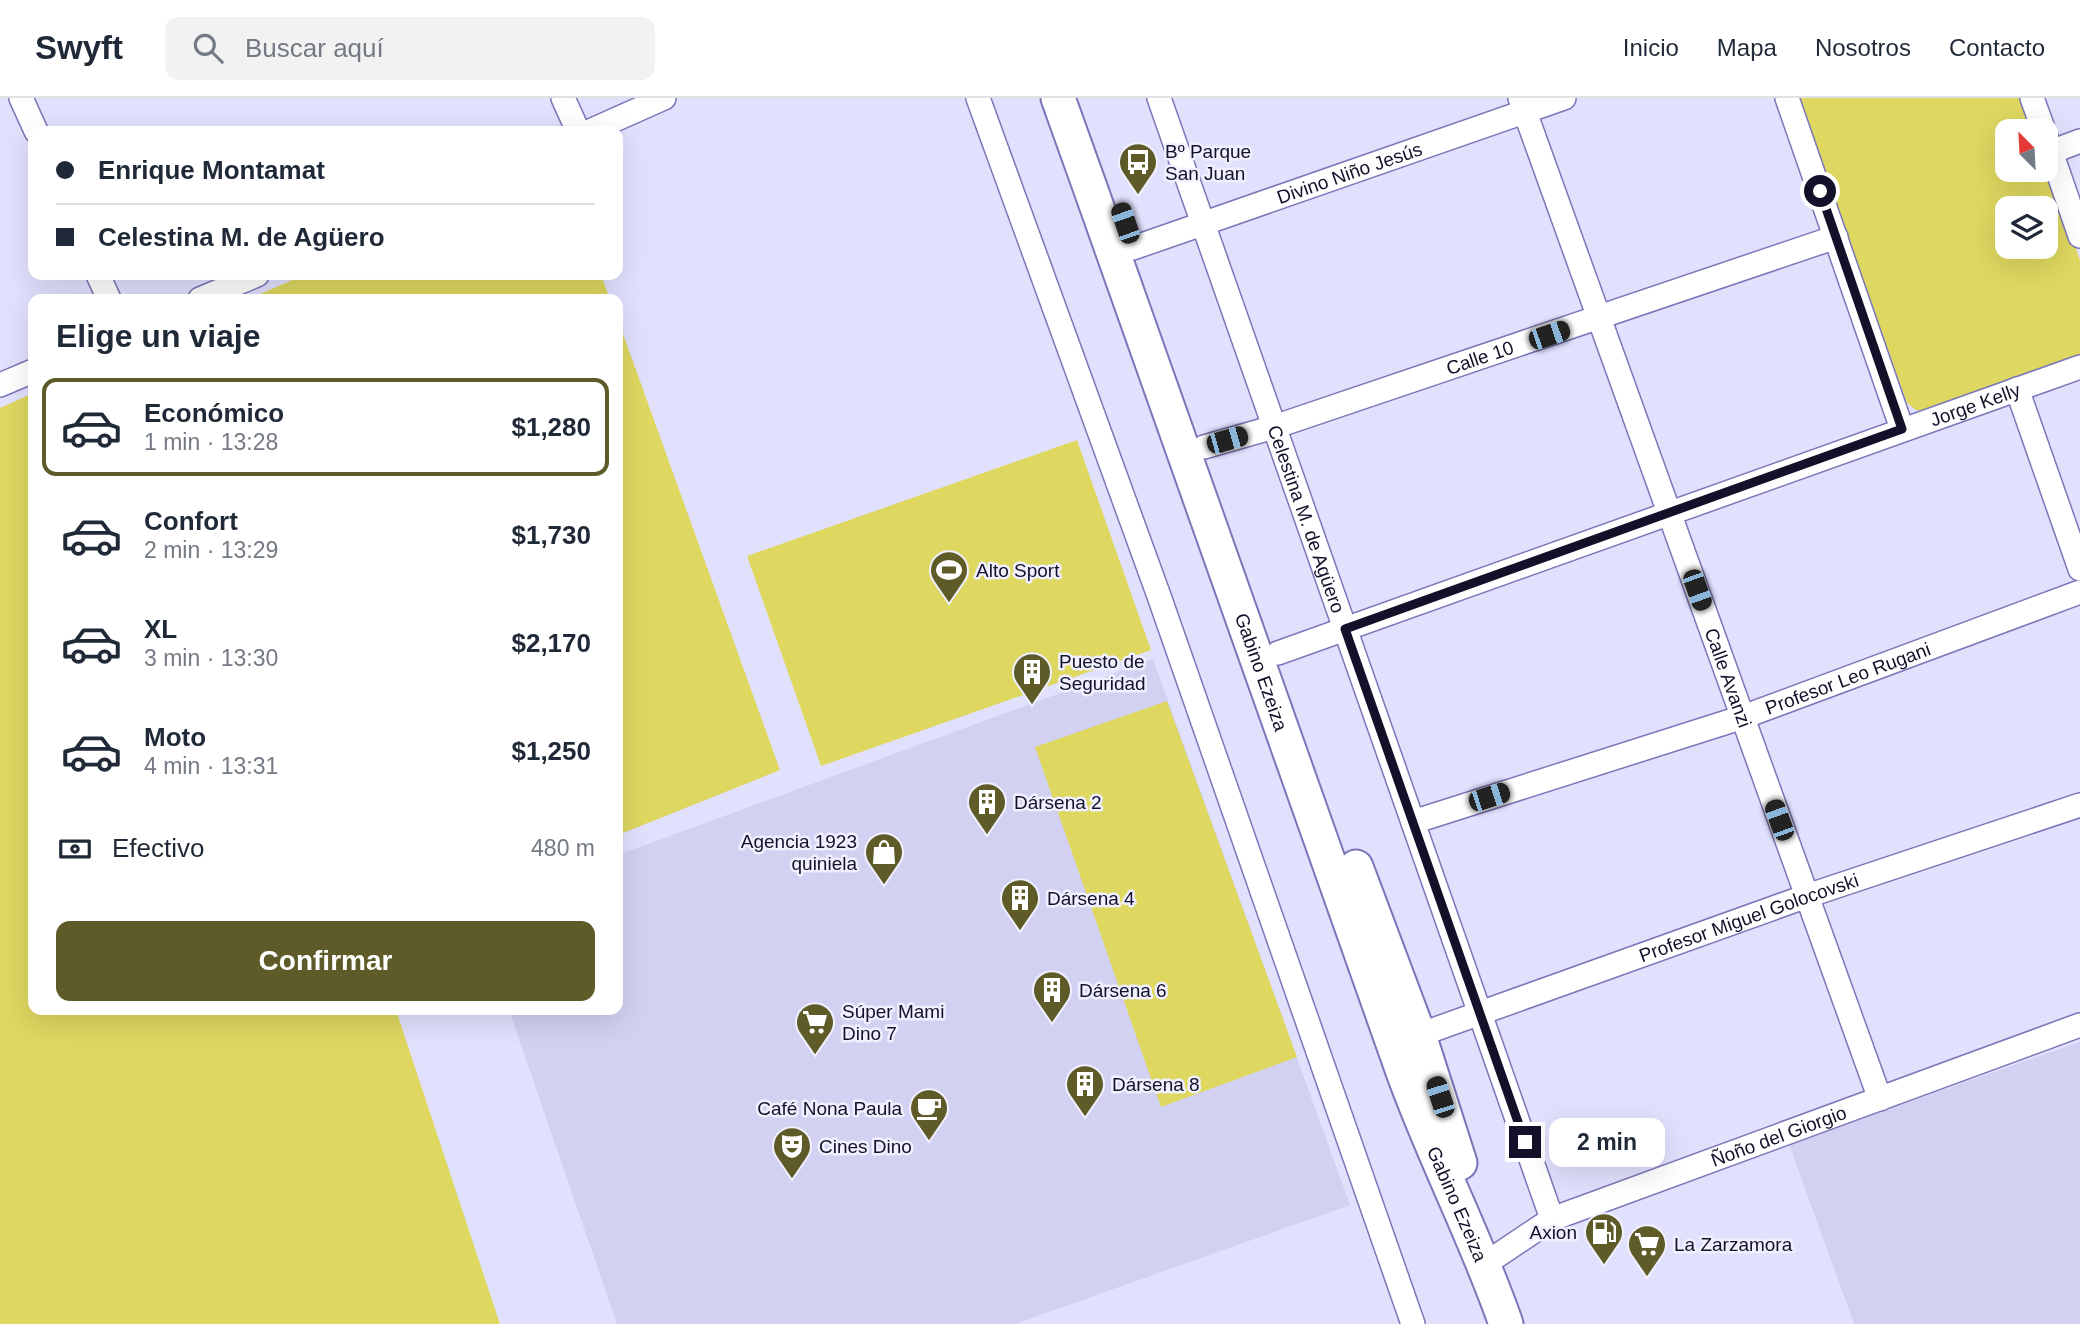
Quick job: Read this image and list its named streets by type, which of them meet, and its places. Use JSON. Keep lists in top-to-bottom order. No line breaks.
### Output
{"streets":{"main road":["Gabino Ezeiza"],"street":["Divino Niño Jesús","Calle 10","Jorge Kelly","Celestina M. de Agüero","Calle Avanzi","Profesor Leo Rugani","Profesor Miguel Golocovski","Ñoño del Giorgio"]},"crossings":[["Divino Niño Jesús","Celestina M. de Agüero"],["Divino Niño Jesús","Gabino Ezeiza"],["Divino Niño Jesús","Calle Avanzi"],["Calle 10","Celestina M. de Agüero"],["Calle 10","Gabino Ezeiza"],["Calle 10","Calle Avanzi"],["Jorge Kelly","Celestina M. de Agüero"],["Jorge Kelly","Gabino Ezeiza"],["Jorge Kelly","Calle Avanzi"],["Celestina M. de Agüero","Profesor Leo Rugani"],["Celestina M. de Agüero","Profesor Miguel Golocovski"],["Celestina M. de Agüero","Ñoño del Giorgio"],["Gabino Ezeiza","Profesor Miguel Golocovski"],["Gabino Ezeiza","Ñoño del Giorgio"],["Calle Avanzi","Profesor Leo Rugani"],["Calle Avanzi","Profesor Miguel Golocovski"],["Calle Avanzi","Ñoño del Giorgio"]],"places":{"bus stop":["Bº Parque San Juan"],"sports":["Alto Sport"],"building":["Puesto de Seguridad","Dársena 2","Dársena 4","Dársena 6","Dársena 8"],"shop":["Agencia 1923 quiniela"],"supermarket":["Súper Mami Dino 7","La Zarzamora"],"cafe":["Café Nona Paula"],"theatre":["Cines Dino"],"fuel station":["Axion"]},"north":"top left","page":{"header":"Swyft","search":"Buscar aquí","nav":["Inicio","Mapa","Nosotros","Contacto"],"banner":["Enrique Montamat","Celestina M. de Agüero"],"heading":"Elige un viaje","list":[{"name":"Económico","note":"1 min · 13:28","value":"$1,280"},{"name":"Confort","note":"2 min · 13:29","value":"$1,730"},{"name":"XL","note":"3 min · 13:30","value":"$2,170"},{"name":"Moto","note":"4 min · 13:31","value":"$1,250"}],"pay":["Efectivo","480 m"],"buttons":"Confirmar","bubble":"2 min"}}
